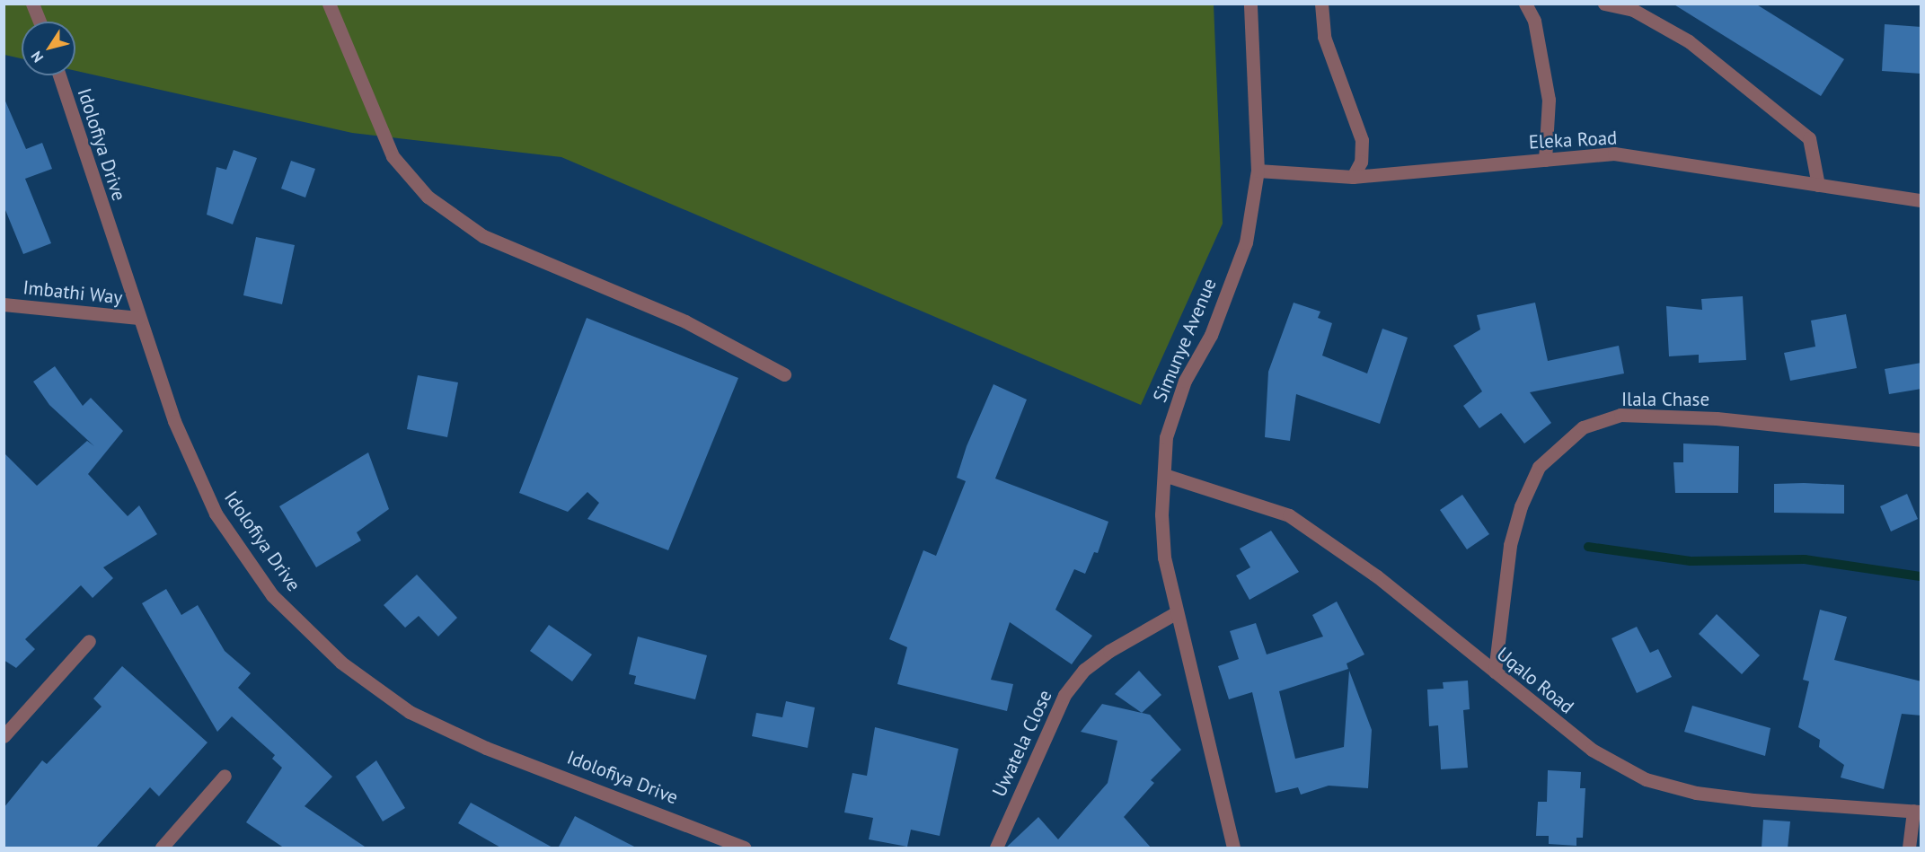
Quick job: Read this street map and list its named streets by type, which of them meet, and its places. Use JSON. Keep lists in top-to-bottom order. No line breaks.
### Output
{"streets":{"street":["Eleka Road","Idolofiya Drive","Imbathi Way","Simunye Avenue","Ilala Chase","Uqalo Road","Uwatela Close"]},"crossings":[["Eleka Road","Simunye Avenue"],["Idolofiya Drive","Imbathi Way"],["Simunye Avenue","Uqalo Road"],["Simunye Avenue","Uwatela Close"],["Ilala Chase","Uqalo Road"]],"north":"bottom left"}
